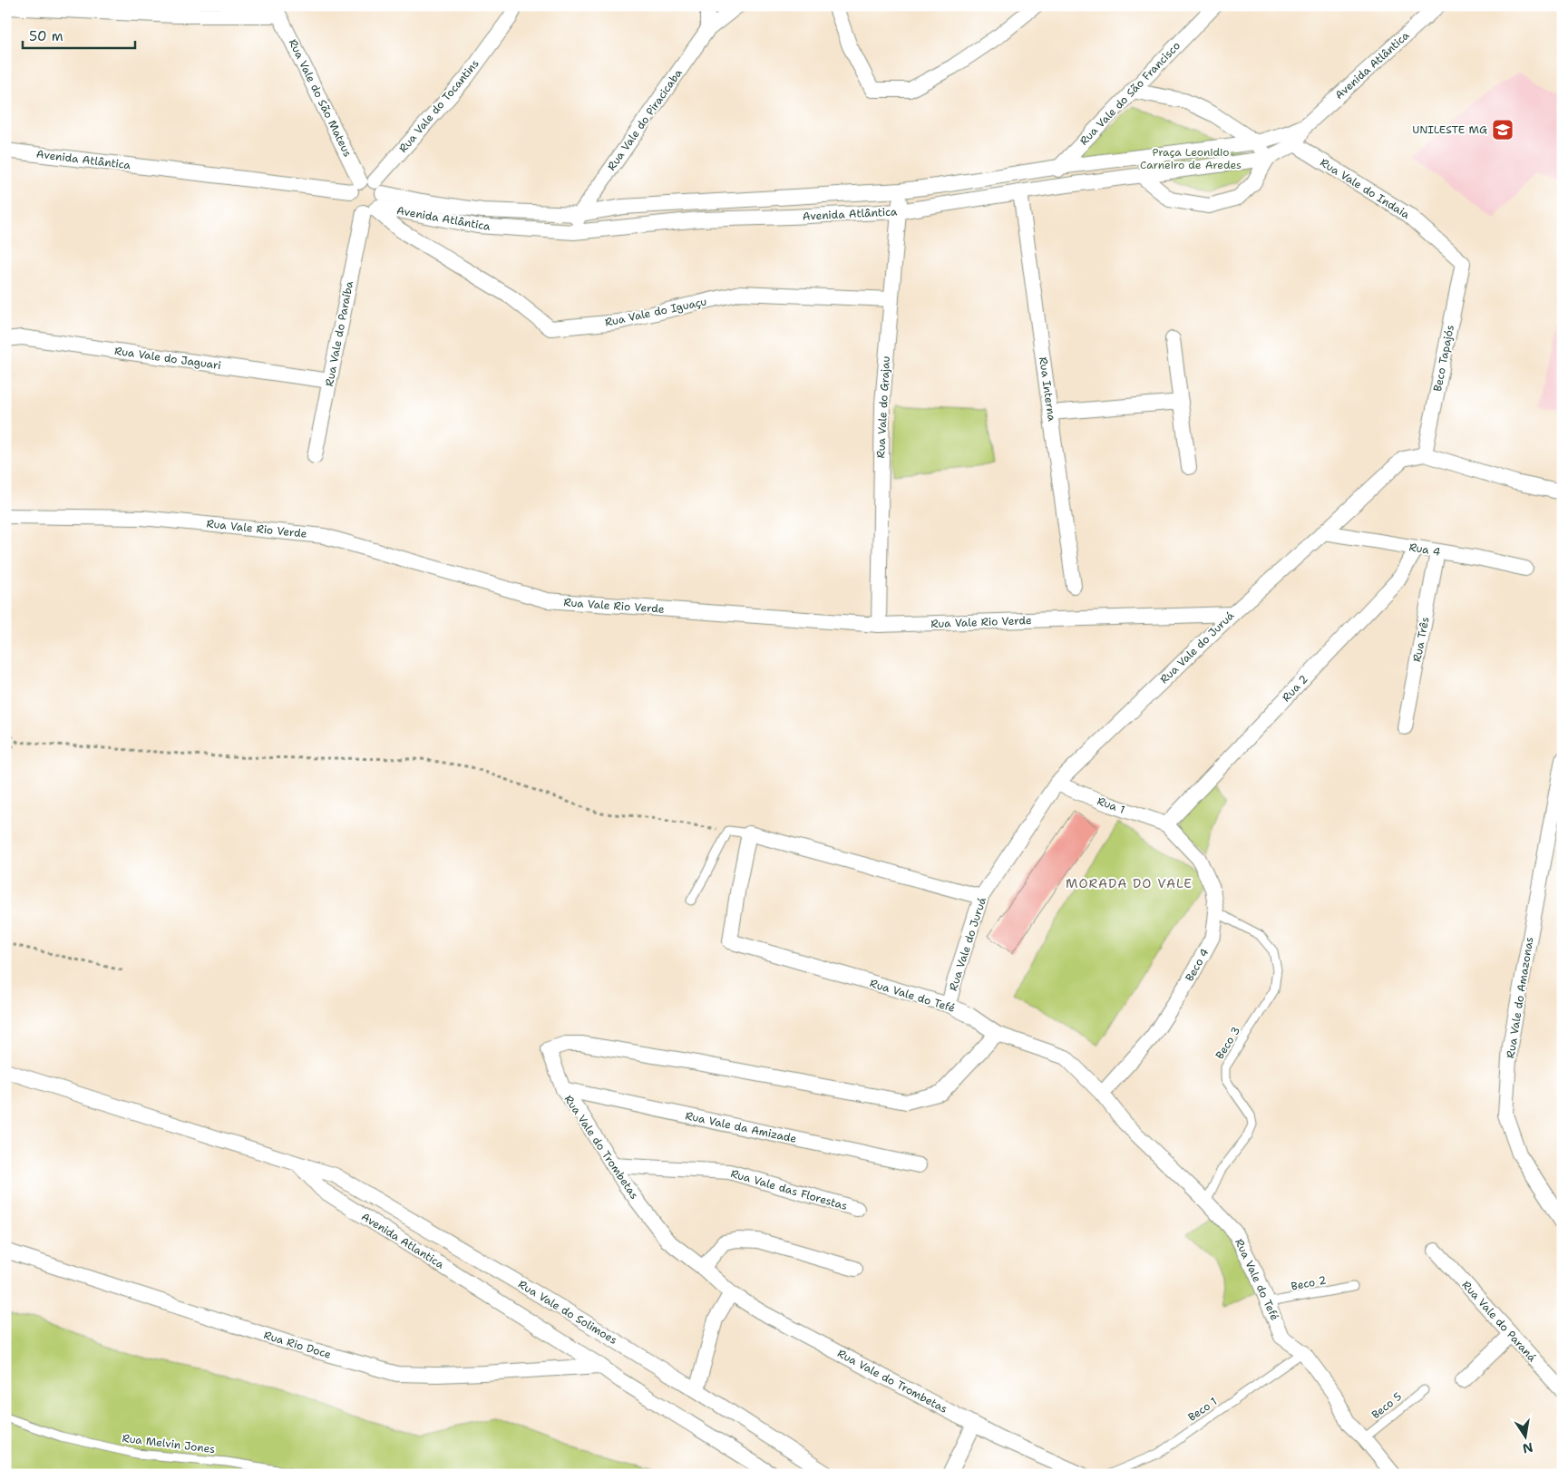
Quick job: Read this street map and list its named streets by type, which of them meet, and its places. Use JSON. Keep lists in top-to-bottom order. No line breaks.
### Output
{"streets":{"street":["Avenida Atlântica","Rua Vale do São Francisco","Rua Vale do São Mateus","Rua Vale do Tocantins","Rua Vale do Piracicaba","Rua Vale do Indaia","Rua Vale do Iguaçu","Rua Vale do Paraíba","Rua Vale do Jaguari","Beco Tapajós","Rua Interna","Rua Vale do Grajau","Rua Vale Rio Verde","Rua 4","Rua Três","Rua Vale do Juruá","Rua 2","Rua 1","Beco 4","Rua Vale do Tefé","Rua Vale do Amazonas","Rua Vale da Amizade","Rua Vale do Trombetas","Rua Vale das Florestas","Avenida Atlantica","Rua Vale do Solimoes","Rua Vale do Paraná","Rua Rio Doce"],"lane":["Beco 3","Beco 2","Beco 5","Beco 1","Rua Melvin Jones"]},"crossings":[["Avenida Atlântica","Rua Vale do São Francisco"],["Avenida Atlântica","Rua Vale do São Mateus"],["Avenida Atlântica","Rua Vale do Tocantins"],["Avenida Atlântica","Rua Vale do Piracicaba"],["Avenida Atlântica","Rua Vale do Indaia"],["Avenida Atlântica","Rua Vale do Iguaçu"],["Avenida Atlântica","Rua Vale do Paraíba"],["Avenida Atlântica","Rua Interna"],["Avenida Atlântica","Rua Vale do Grajau"],["Rua Vale do São Mateus","Rua Vale do Tocantins"],["Rua Vale do São Mateus","Rua Vale do Iguaçu"],["Rua Vale do São Mateus","Rua Vale do Paraíba"],["Rua Vale do Tocantins","Rua Vale do Iguaçu"],["Rua Vale do Tocantins","Rua Vale do Paraíba"],["Rua Vale do Indaia","Beco Tapajós"],["Rua Vale do Iguaçu","Rua Vale do Paraíba"],["Rua Vale do Iguaçu","Rua Vale do Grajau"],["Rua Vale do Paraíba","Rua Vale do Jaguari"],["Beco Tapajós","Rua Vale do Juruá"],["Rua Vale do Grajau","Rua Vale Rio Verde"],["Rua Vale Rio Verde","Rua Vale do Juruá"],["Rua 4","Rua Três"],["Rua 4","Rua Vale do Juruá"],["Rua 4","Rua 2"],["Rua Vale do Juruá","Rua 1"],["Rua Vale do Juruá","Rua Vale do Tefé"],["Rua 2","Rua 1"],["Rua 2","Beco 4"],["Rua 1","Beco 4"],["Beco 4","Rua Vale do Tefé"],["Beco 4","Beco 3"],["Rua Vale do Tefé","Beco 3"],["Rua Vale do Tefé","Rua Vale do Trombetas"],["Rua Vale do Tefé","Beco 2"],["Rua Vale do Tefé","Beco 5"],["Rua Vale do Tefé","Beco 1"],["Rua Vale da Amizade","Rua Vale do Trombetas"],["Rua Vale do Trombetas","Rua Vale das Florestas"],["Avenida Atlantica","Rua Vale do Solimoes"],["Avenida Atlantica","Rua Rio Doce"]],"districts":["MORADA DO VALE"],"parks":["Praça Leonidio Carneiro de Aredes"],"places":{"school or university":["UNILESTE MG"]},"scale_bar":"50 m","north":"bottom"}
